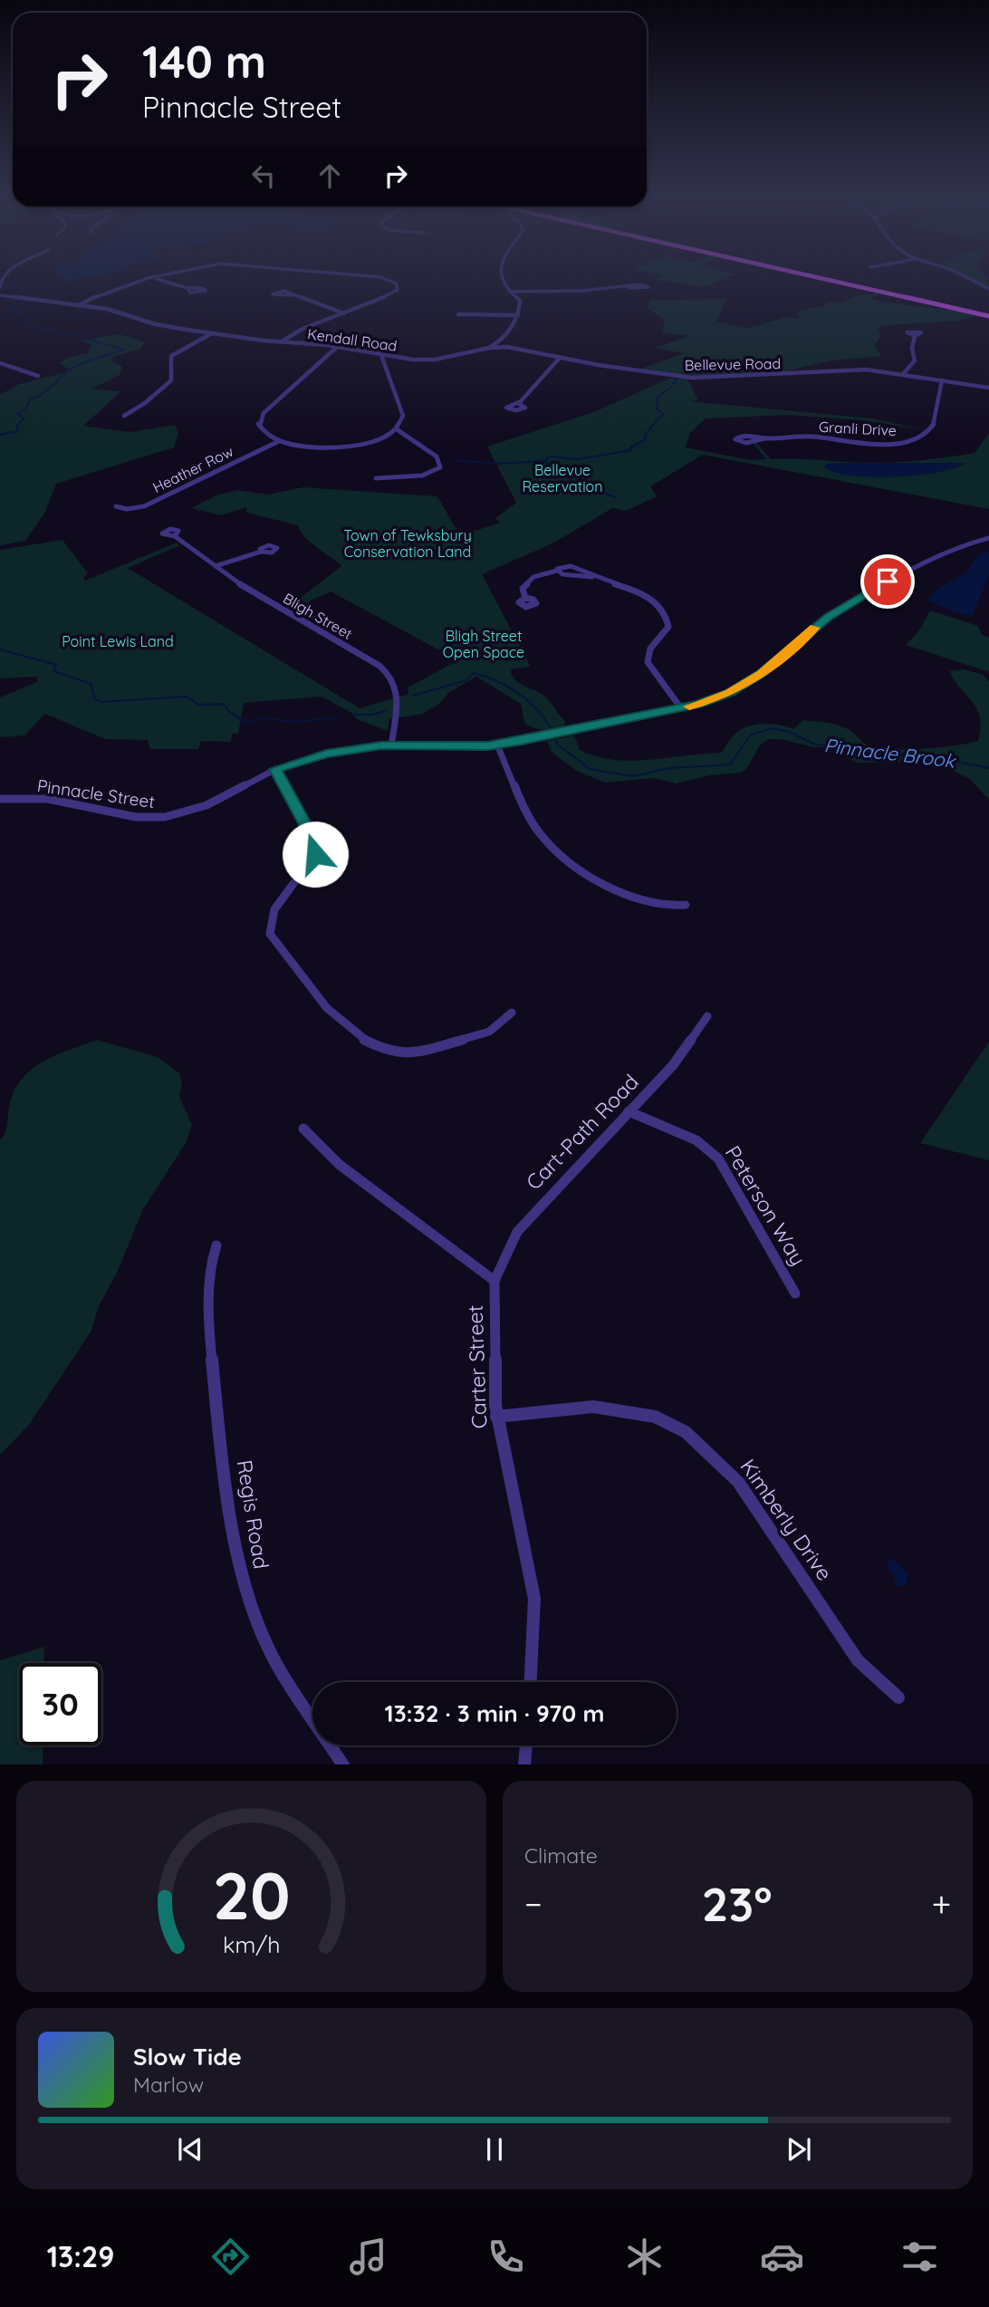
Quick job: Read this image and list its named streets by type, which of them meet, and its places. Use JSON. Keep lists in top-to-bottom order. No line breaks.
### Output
{"streets":{"street":["Kendall Road","Bellevue Road","Granli Drive","Heather Row","Bligh Street","Pinnacle Street","Cart-Path Road","Peterson Way","Carter Street","Regis Road","Kimberly Drive"]},"crossings":[["Kendall Road","Bellevue Road"],["Bellevue Road","Granli Drive"],["Bligh Street","Pinnacle Street"],["Cart-Path Road","Peterson Way"],["Cart-Path Road","Carter Street"],["Carter Street","Kimberly Drive"]],"water":["Pinnacle Brook"],"parks":["Bellevue Reservation","Town of Tewksbury Conservation Land","Bligh Street Open Space","Point Lewis Land"],"page":{"turn":["140 m","Pinnacle Street"],"limit":"30","trip":"13:32 · 3 min · 970 m","tile":"Climate","heat":["−","23°","+"],"song":["Slow Tide","Marlow"],"tabs":"13:29","gauge":["20","km/h"]}}
